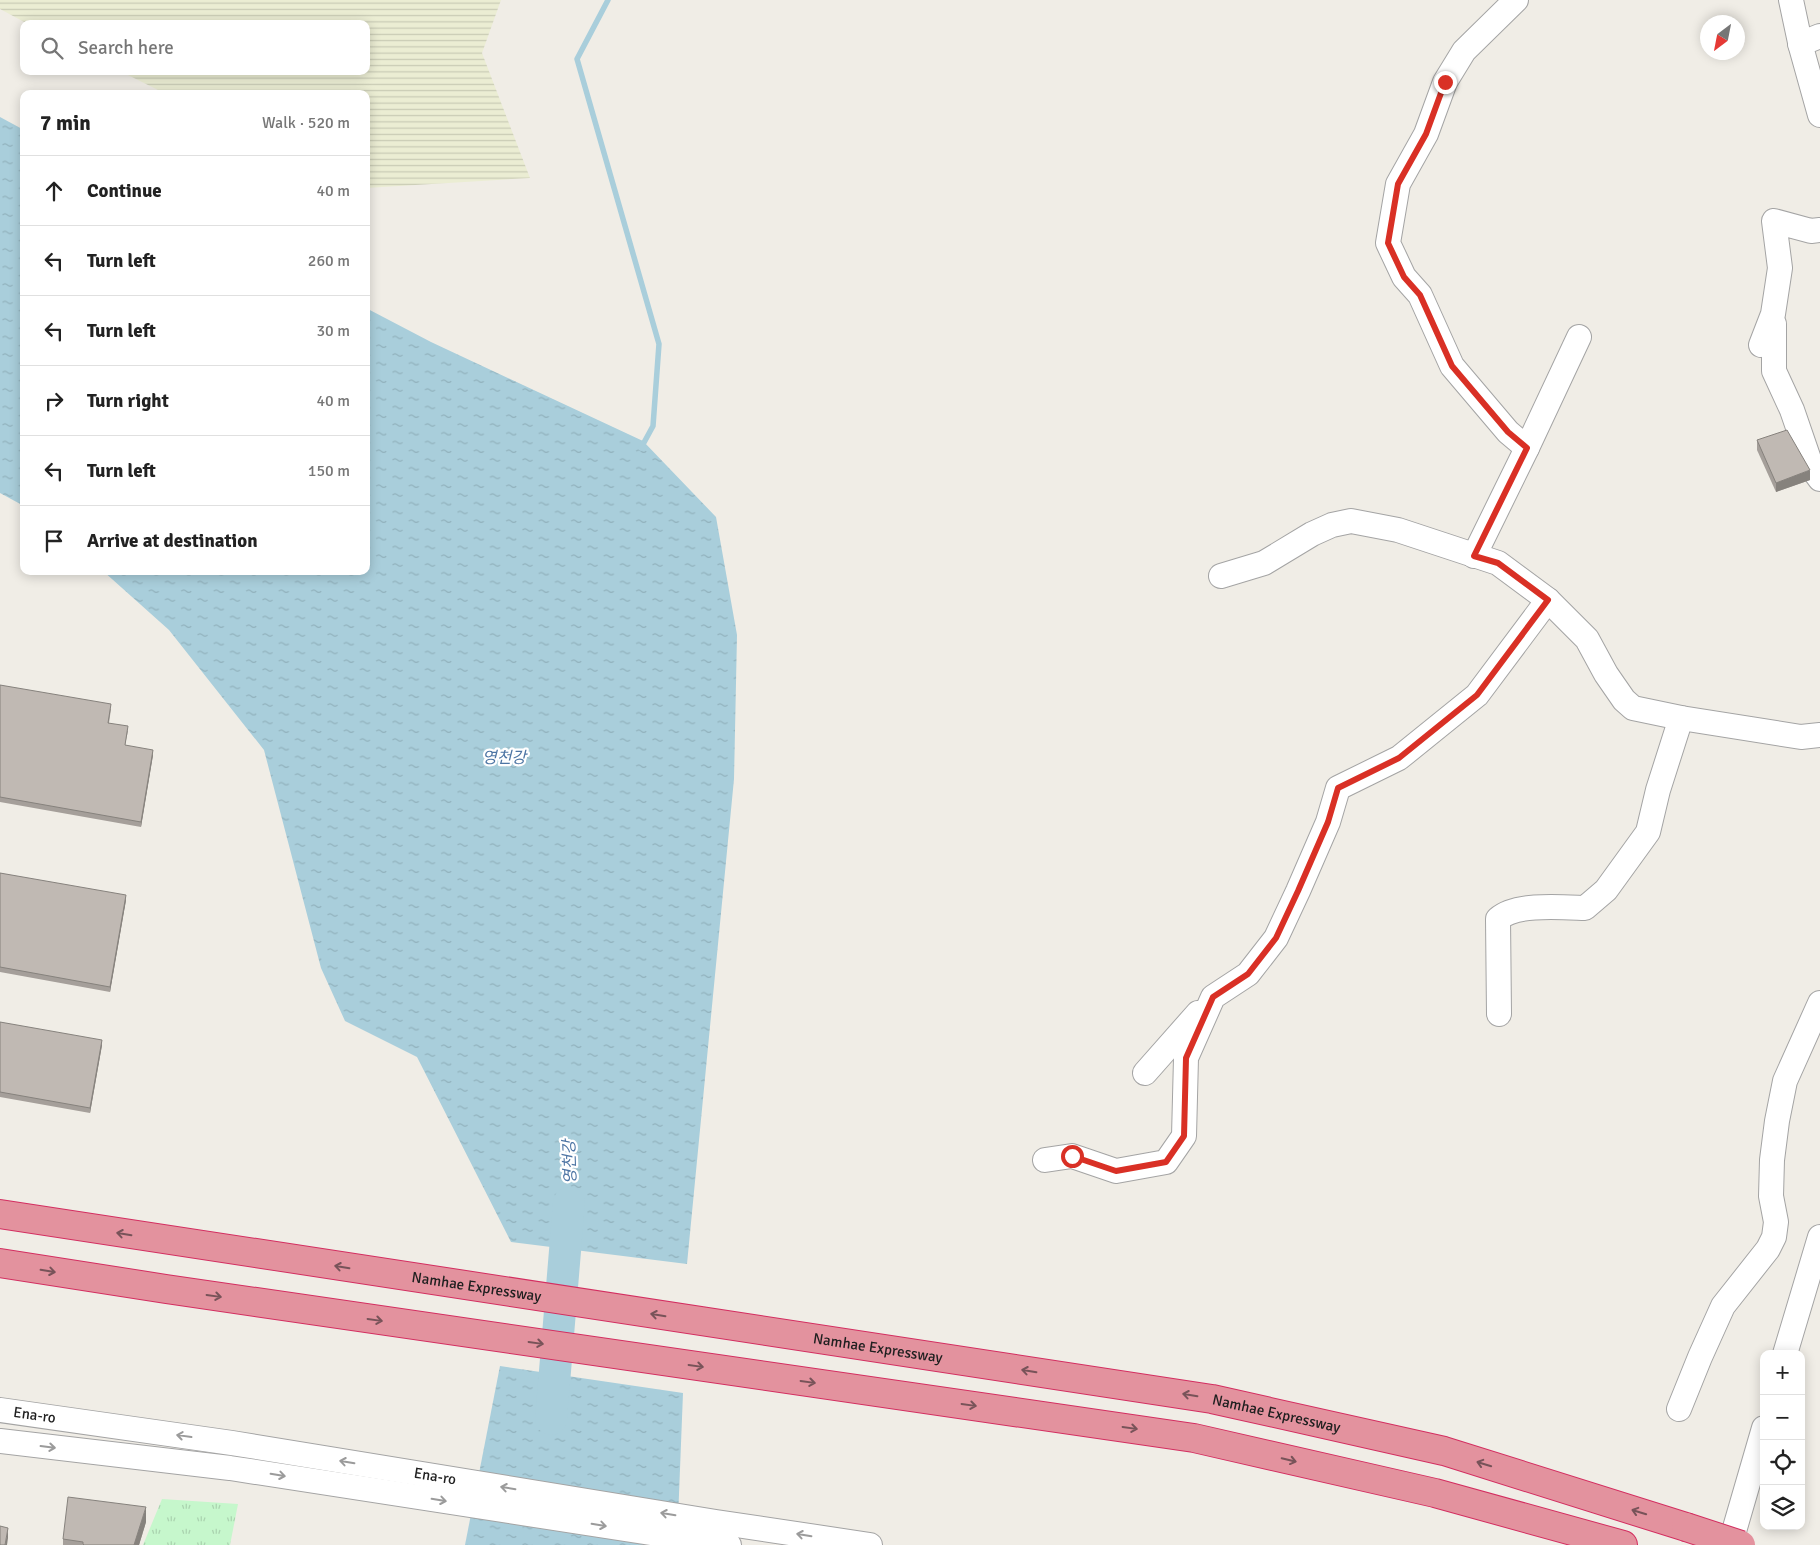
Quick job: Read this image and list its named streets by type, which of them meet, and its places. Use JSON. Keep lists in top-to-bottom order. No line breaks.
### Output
{"streets":{"highway":["Namhae Expressway"],"street":["Ena-ro"]},"water":["영천강"],"north":"bottom left","page":{"search":"Search here","heading":["7 min","Walk · 520 m"],"list":[["Continue","40 m"],["Turn left","260 m"],["Turn left","30 m"],["Turn right","40 m"],["Turn left","150 m"],"Arrive at destination"],"map_buttons":["+","−"]}}
